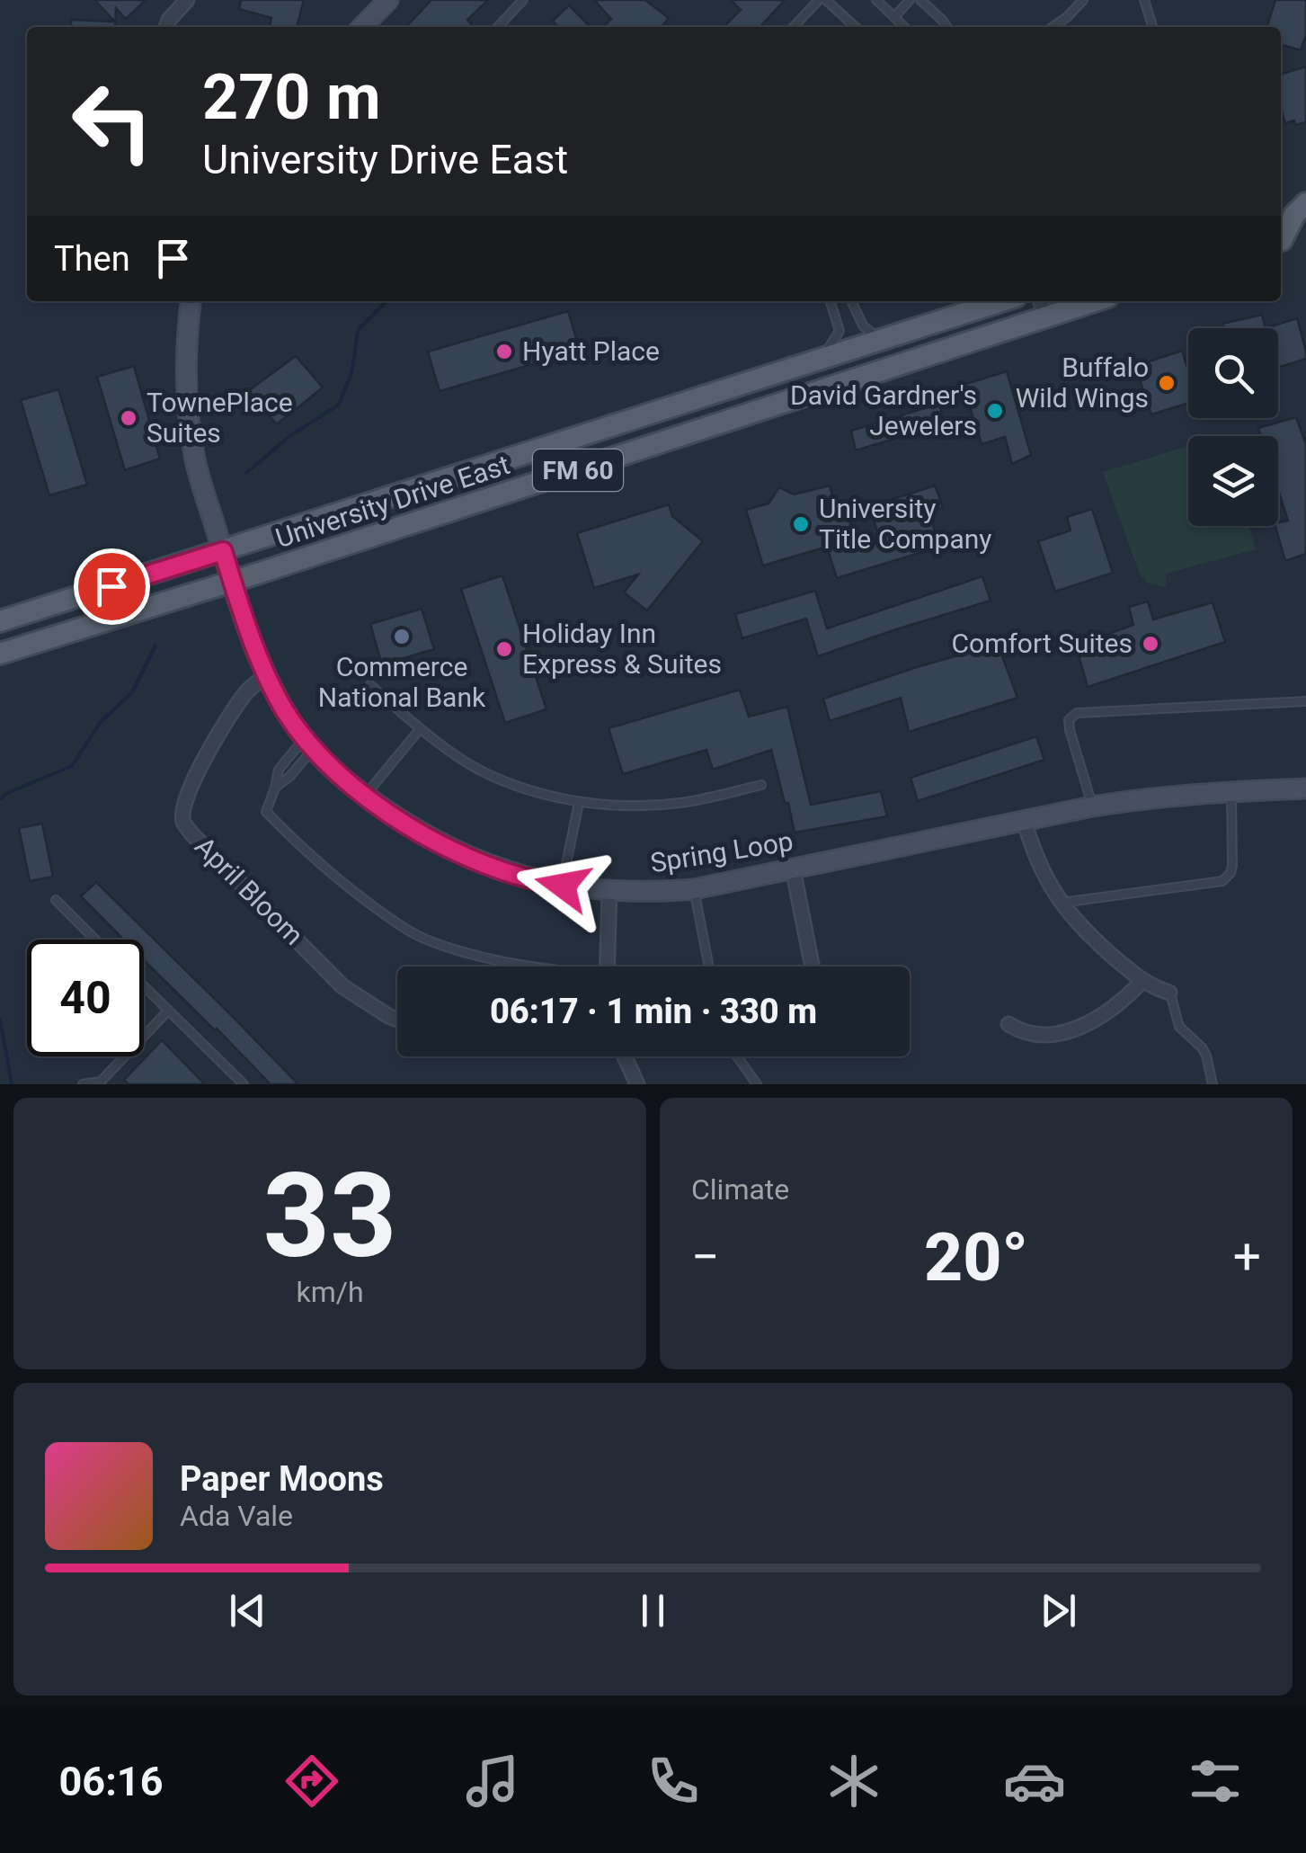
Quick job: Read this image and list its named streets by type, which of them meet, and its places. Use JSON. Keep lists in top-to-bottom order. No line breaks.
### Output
{"streets":{"main road":["FM 60","University Drive East"],"street":["Spring Loop","April Bloom"]},"crossings":[["University Drive East","Spring Loop"],["Spring Loop","April Bloom"]],"places":["Hyatt Place","Buffalo Wild Wings","David Gardner's Jewelers","TownePlace Suites","University Title Company","Commerce National Bank","Comfort Suites","Holiday Inn Express & Suites"],"page":{"turn":["270 m","University Drive East"],"then":"Then","limit":"40","trip":"06:17 · 1 min · 330 m","tile":[["33","km/h"],"Climate"],"heat":["−","20°","+"],"song":["Paper Moons","Ada Vale"],"tabs":"06:16"}}
